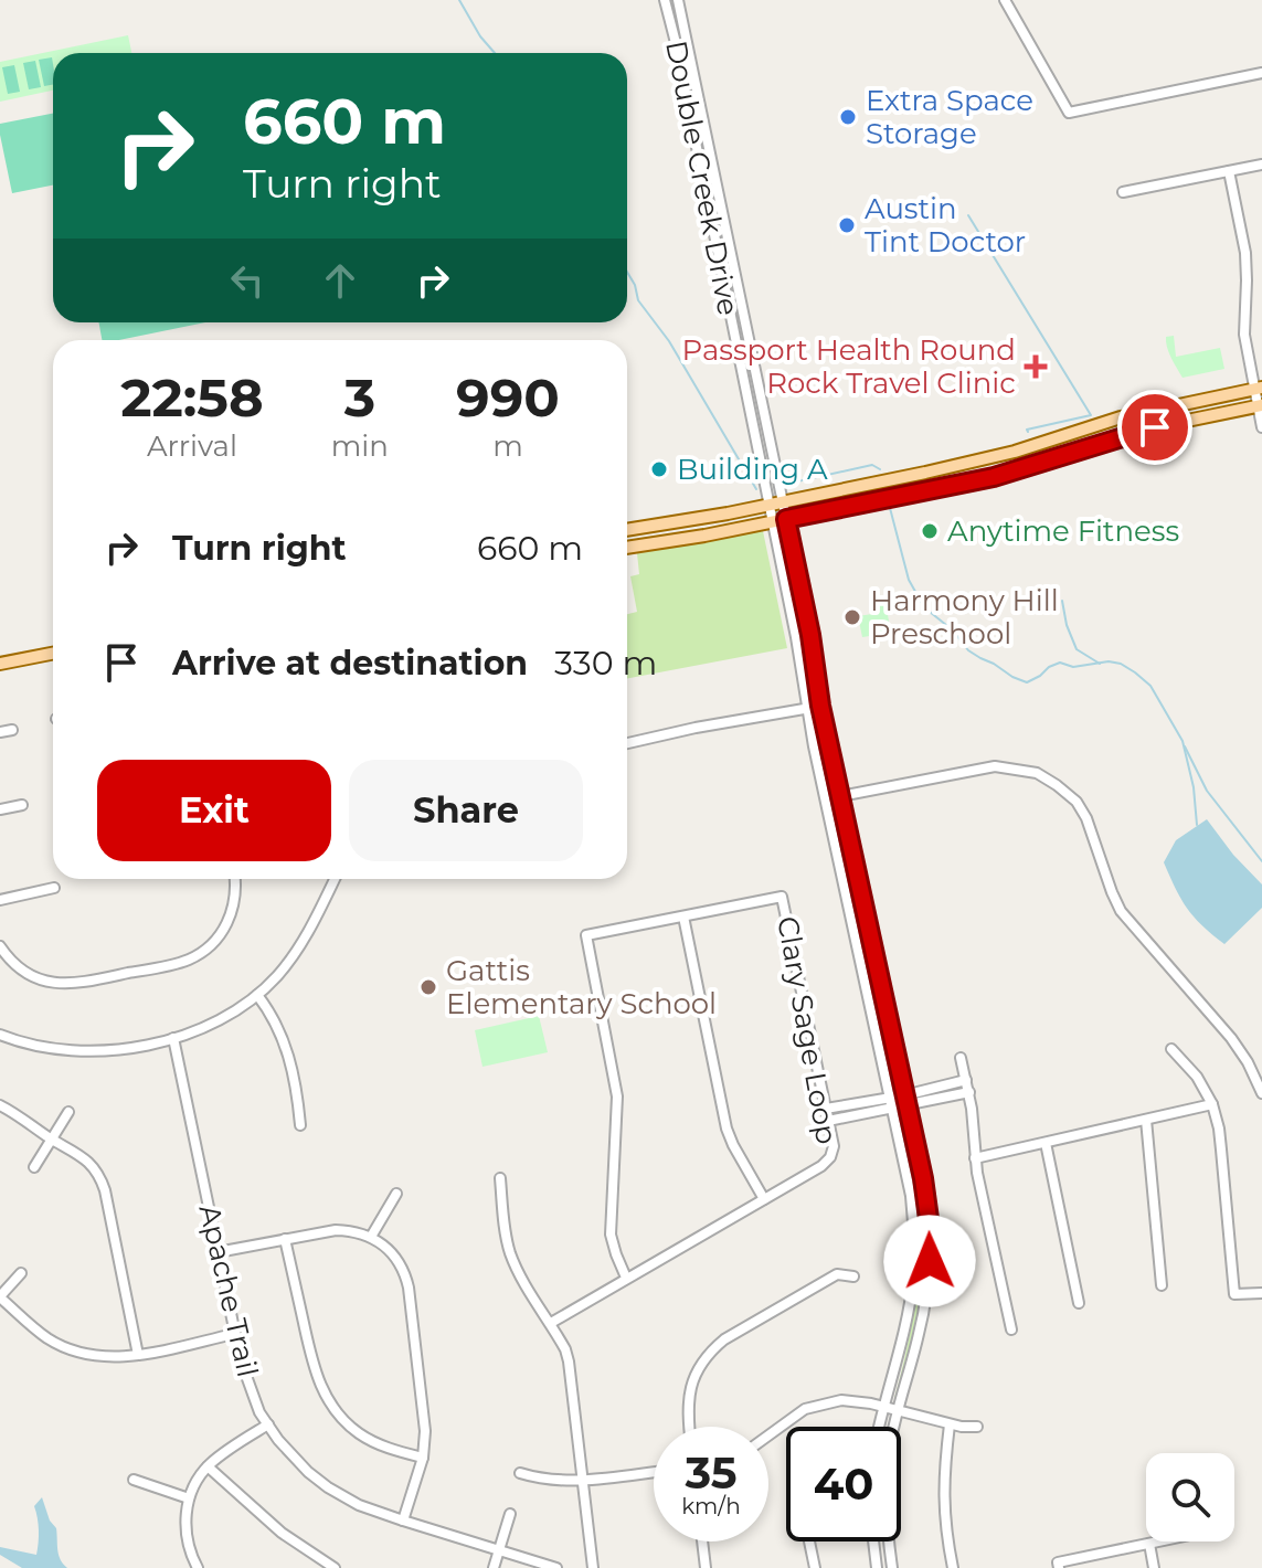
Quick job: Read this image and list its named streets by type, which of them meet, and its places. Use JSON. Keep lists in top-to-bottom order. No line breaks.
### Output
{"streets":{"street":["Double Creek Drive","Clary Sage Loop","Apache Trail"]},"places":{"other":["Extra Space Storage","Austin Tint Doctor","Building A","Anytime Fitness","Harmony Hill Preschool","Gattis Elementary School"],"health":["Passport Health Round Rock Travel Clinic"]},"page":{"turn":["660 m","Turn right"],"eta":["22:58","Arrival","3","min","990","m"],"list":[{"name":"Turn right","value":"660 m"},{"name":"Arrive at destination","value":"330 m"}],"buttons":["Exit","Share"],"speed":"35 km/h","limit":"40"}}
